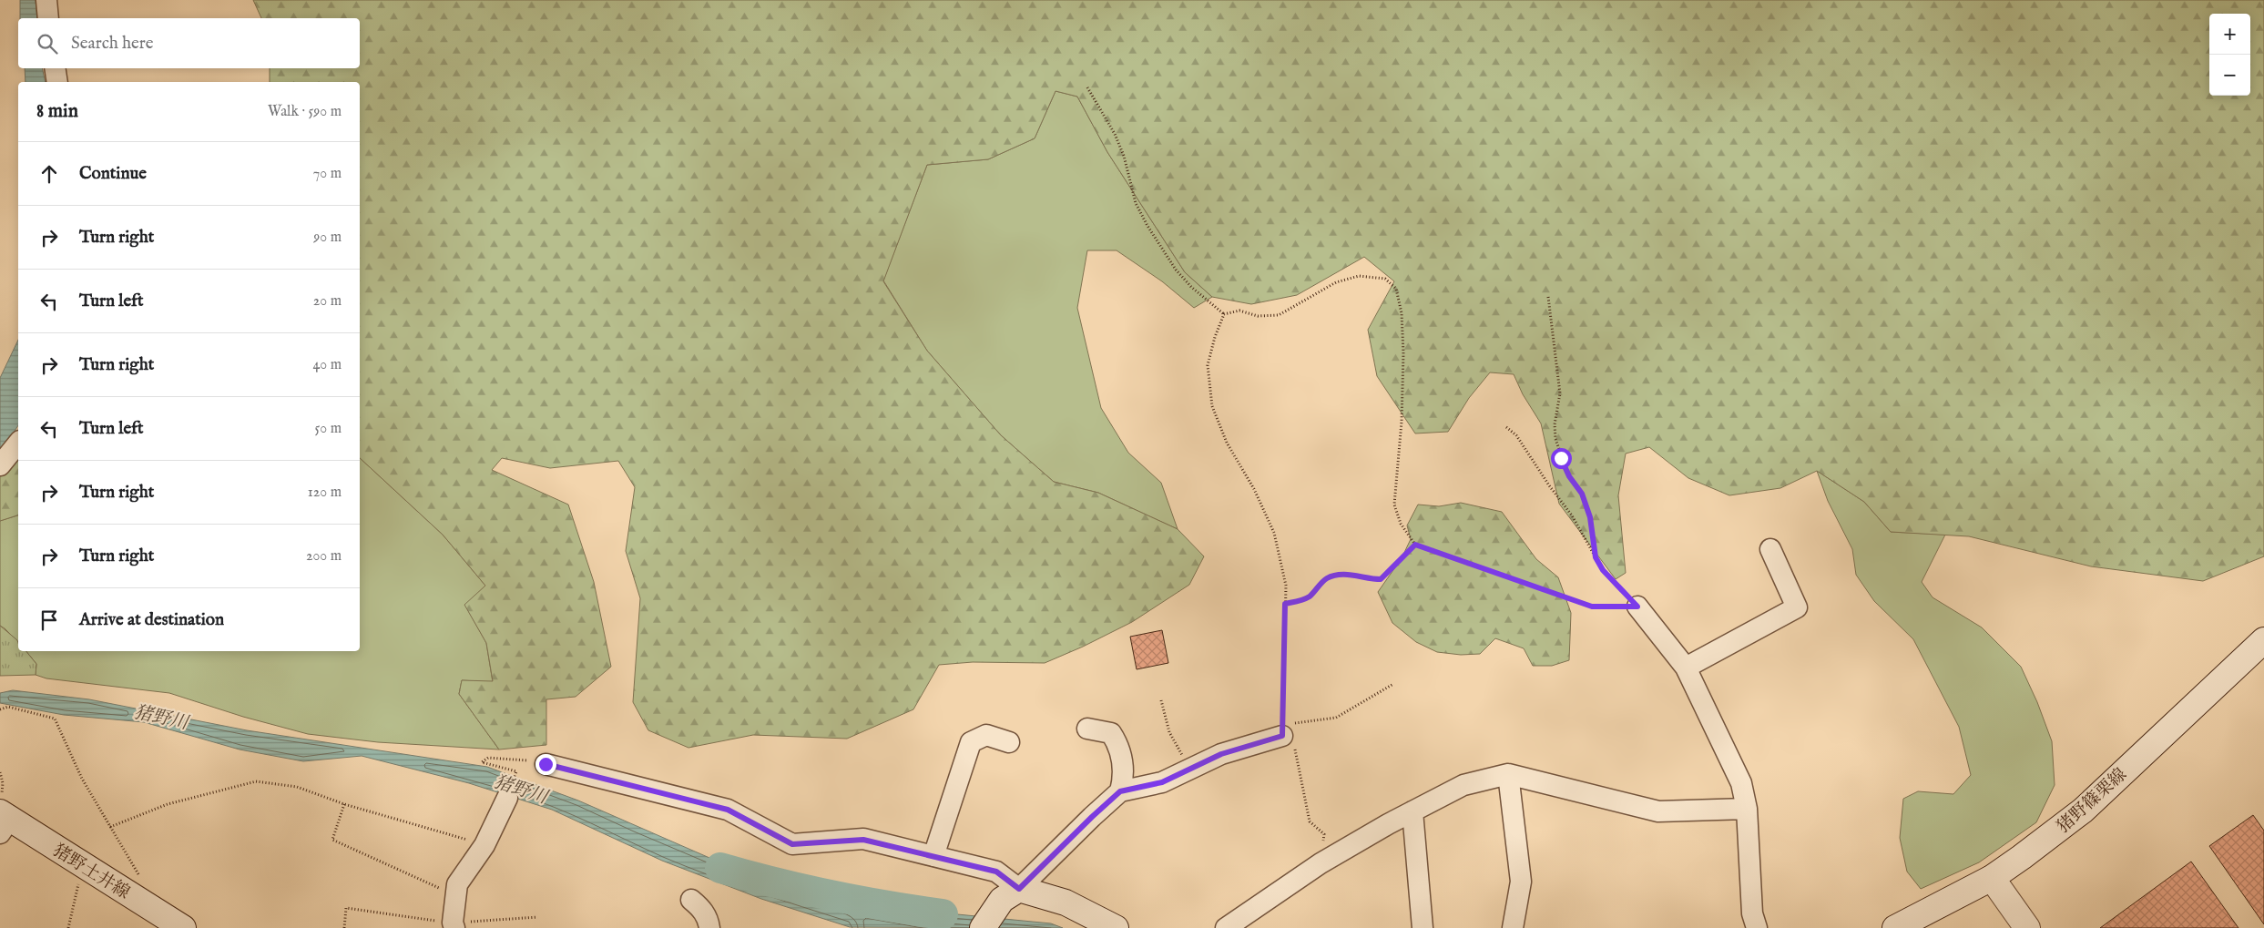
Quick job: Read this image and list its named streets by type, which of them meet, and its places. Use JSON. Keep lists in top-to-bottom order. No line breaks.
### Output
{"streets":{"main road":["猪野篠栗線","猪野土井線"]},"water":["猪野川"],"page":{"map_buttons":["+","−"],"search":"Search here","heading":["8 min","Walk · 590 m"],"list":[["Continue","70 m"],["Turn right","90 m"],["Turn left","20 m"],["Turn right","40 m"],["Turn left","50 m"],["Turn right","120 m"],["Turn right","200 m"],"Arrive at destination"]}}
